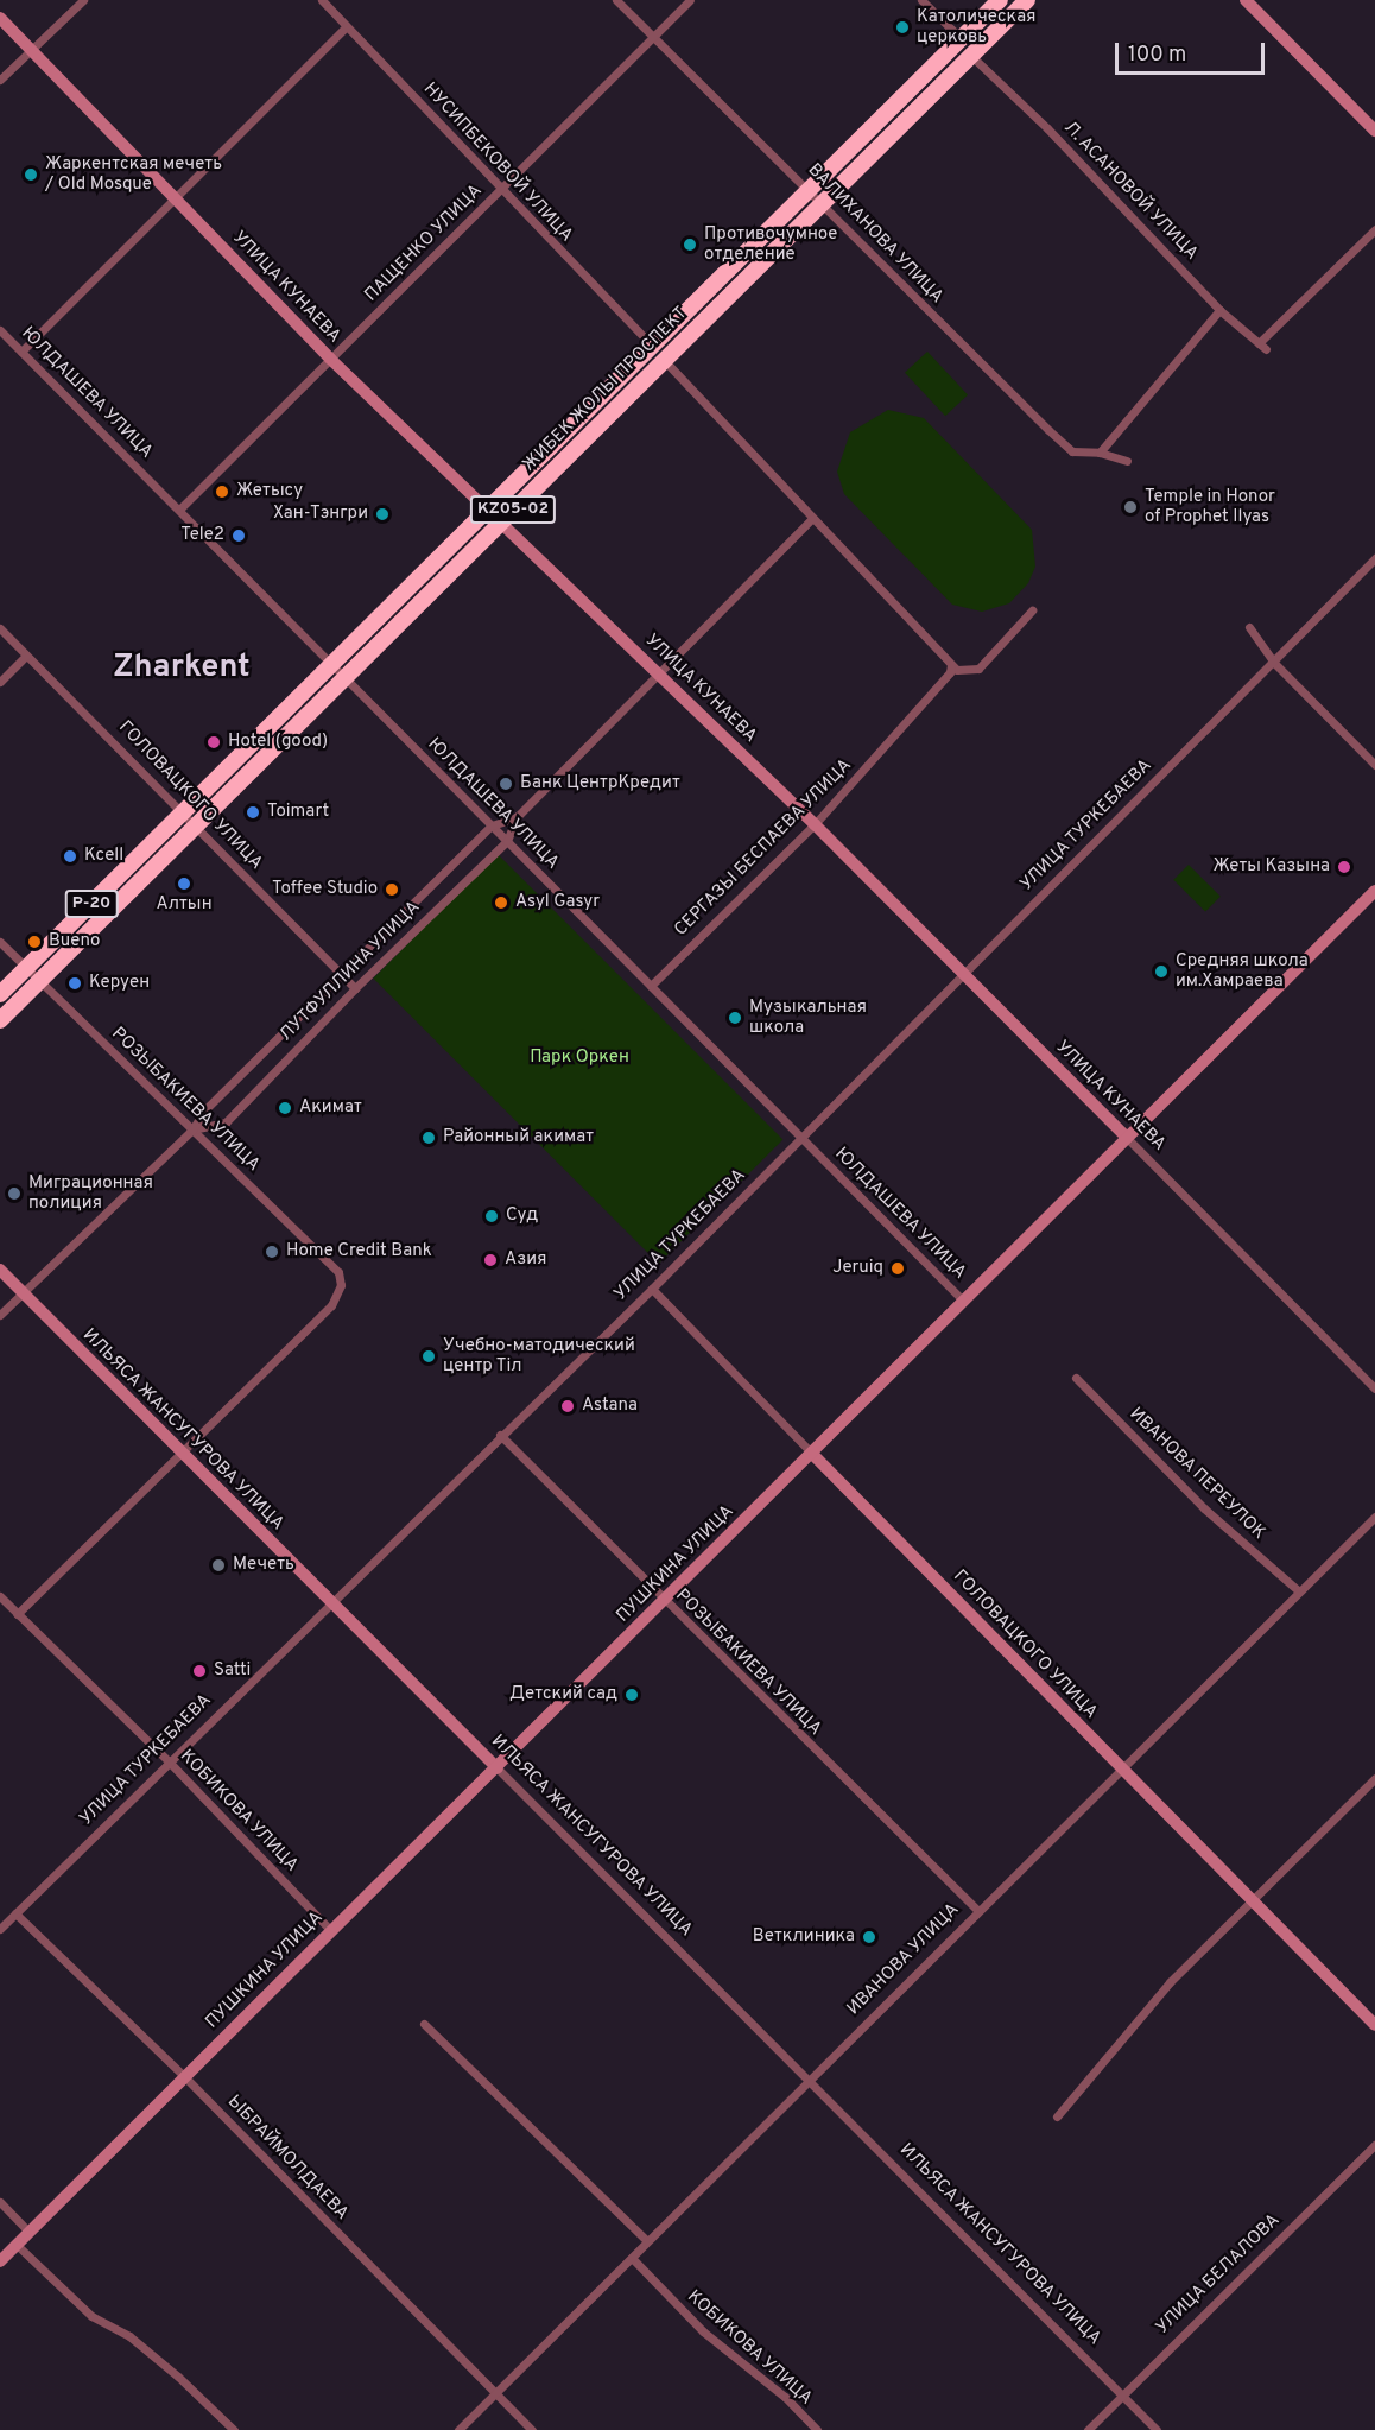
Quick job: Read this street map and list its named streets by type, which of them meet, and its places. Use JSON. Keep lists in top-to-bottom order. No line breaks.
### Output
{"streets":{"highway":["ЖИБЕК ЖОЛЫ ПРОСПЕКТ","KZ05-02","Р-20"],"main road":["УЛИЦА КУНАЕВА","ГОЛОВАЦКОГО УЛИЦА","ИЛЬЯСА ЖАНСУГУРОВА УЛИЦА","ПУШКИНА УЛИЦА"],"street":["НУСИПБЕКОВОЙ УЛИЦА","Л. АСАНОВОЙ УЛИЦА","ВАЛИХАНОВА УЛИЦА","ПАЩЕНКО УЛИЦА","ЮЛДАШЕВА УЛИЦА","УЛИЦА ТУРКЕБАЕВА","СЕРГАЗЫ БЕСПАЕВА УЛИЦА","ЛУТФУЛЛИНА УЛИЦА","РОЗЫБАКИЕВА УЛИЦА","ИВАНОВА ПЕРЕУЛОК","КОБИКОВА УЛИЦА","ИВАНОВА УЛИЦА","ЫБРАЙМОЛДАЕВА","УЛИЦА БЕЛАЛОВА"]},"crossings":[["НУСИПБЕКОВОЙ УЛИЦА","ПАЩЕНКО УЛИЦА"],["НУСИПБЕКОВОЙ УЛИЦА","ЖИБЕК ЖОЛЫ ПРОСПЕКТ"],["Л. АСАНОВОЙ УЛИЦА","ЖИБЕК ЖОЛЫ ПРОСПЕКТ"],["ВАЛИХАНОВА УЛИЦА","ПАЩЕНКО УЛИЦА"],["ВАЛИХАНОВА УЛИЦА","ЖИБЕК ЖОЛЫ ПРОСПЕКТ"],["ПАЩЕНКО УЛИЦА","УЛИЦА КУНАЕВА"],["ПАЩЕНКО УЛИЦА","ЮЛДАШЕВА УЛИЦА"],["УЛИЦА КУНАЕВА","ЖИБЕК ЖОЛЫ ПРОСПЕКТ"],["УЛИЦА КУНАЕВА","УЛИЦА ТУРКЕБАЕВА"],["УЛИЦА КУНАЕВА","СЕРГАЗЫ БЕСПАЕВА УЛИЦА"],["УЛИЦА КУНАЕВА","ЛУТФУЛЛИНА УЛИЦА"],["УЛИЦА КУНАЕВА","ПУШКИНА УЛИЦА"],["ЖИБЕК ЖОЛЫ ПРОСПЕКТ","ЮЛДАШЕВА УЛИЦА"],["ЖИБЕК ЖОЛЫ ПРОСПЕКТ","ГОЛОВАЦКОГО УЛИЦА"],["ЖИБЕК ЖОЛЫ ПРОСПЕКТ","РОЗЫБАКИЕВА УЛИЦА"],["ЮЛДАШЕВА УЛИЦА","УЛИЦА ТУРКЕБАЕВА"],["ЮЛДАШЕВА УЛИЦА","СЕРГАЗЫ БЕСПАЕВА УЛИЦА"],["ЮЛДАШЕВА УЛИЦА","ЛУТФУЛЛИНА УЛИЦА"],["ЮЛДАШЕВА УЛИЦА","ПУШКИНА УЛИЦА"],["ГОЛОВАЦКОГО УЛИЦА","УЛИЦА ТУРКЕБАЕВА"],["ГОЛОВАЦКОГО УЛИЦА","ЛУТФУЛЛИНА УЛИЦА"],["ГОЛОВАЦКОГО УЛИЦА","ПУШКИНА УЛИЦА"],["ГОЛОВАЦКОГО УЛИЦА","ИВАНОВА УЛИЦА"],["УЛИЦА ТУРКЕБАЕВА","РОЗЫБАКИЕВА УЛИЦА"],["УЛИЦА ТУРКЕБАЕВА","ИЛЬЯСА ЖАНСУГУРОВА УЛИЦА"],["УЛИЦА ТУРКЕБАЕВА","КОБИКОВА УЛИЦА"],["УЛИЦА ТУРКЕБАЕВА","ЫБРАЙМОЛДАЕВА"],["ЛУТФУЛЛИНА УЛИЦА","РОЗЫБАКИЕВА УЛИЦА"],["ЛУТФУЛЛИНА УЛИЦА","ИЛЬЯСА ЖАНСУГУРОВА УЛИЦА"],["РОЗЫБАКИЕВА УЛИЦА","ИЛЬЯСА ЖАНСУГУРОВА УЛИЦА"],["РОЗЫБАКИЕВА УЛИЦА","ПУШКИНА УЛИЦА"],["РОЗЫБАКИЕВА УЛИЦА","ИВАНОВА УЛИЦА"],["ИЛЬЯСА ЖАНСУГУРОВА УЛИЦА","ПУШКИНА УЛИЦА"],["ИЛЬЯСА ЖАНСУГУРОВА УЛИЦА","ИВАНОВА УЛИЦА"],["ИЛЬЯСА ЖАНСУГУРОВА УЛИЦА","УЛИЦА БЕЛАЛОВА"],["ИВАНОВА ПЕРЕУЛОК","ИВАНОВА УЛИЦА"],["ПУШКИНА УЛИЦА","КОБИКОВА УЛИЦА"],["ПУШКИНА УЛИЦА","ЫБРАЙМОЛДАЕВА"],["КОБИКОВА УЛИЦА","ИВАНОВА УЛИЦА"],["ИВАНОВА УЛИЦА","ЫБРАЙМОЛДАЕВА"]],"districts":["Zharkent"],"parks":["Парк Оркен"],"places":["Католическая церковь","Жаркентская мечеть / Old Mosque","Противочумное отделение","Жетысу","Temple in Honor of Prophet Ilyas","Хан-Тэнгри","Tele2","Hotel (good)","Банк ЦентрКредит","Toimart","Kcell","Жеты Казына","Алтын","Toffee Studio","Asyl Gasyr","Bueno","Средняя школа им.Хамраева","Керуен","Музыкальная школа","Акимат","Районный акимат","Миграционная полиция","Суд","Home Credit Bank","Азия","Jeruiq","Учебно-матодический центр Тіл","Astana","Мечеть","Satti","Детский сад","Ветклиника"],"scale_bar":"100 m"}
